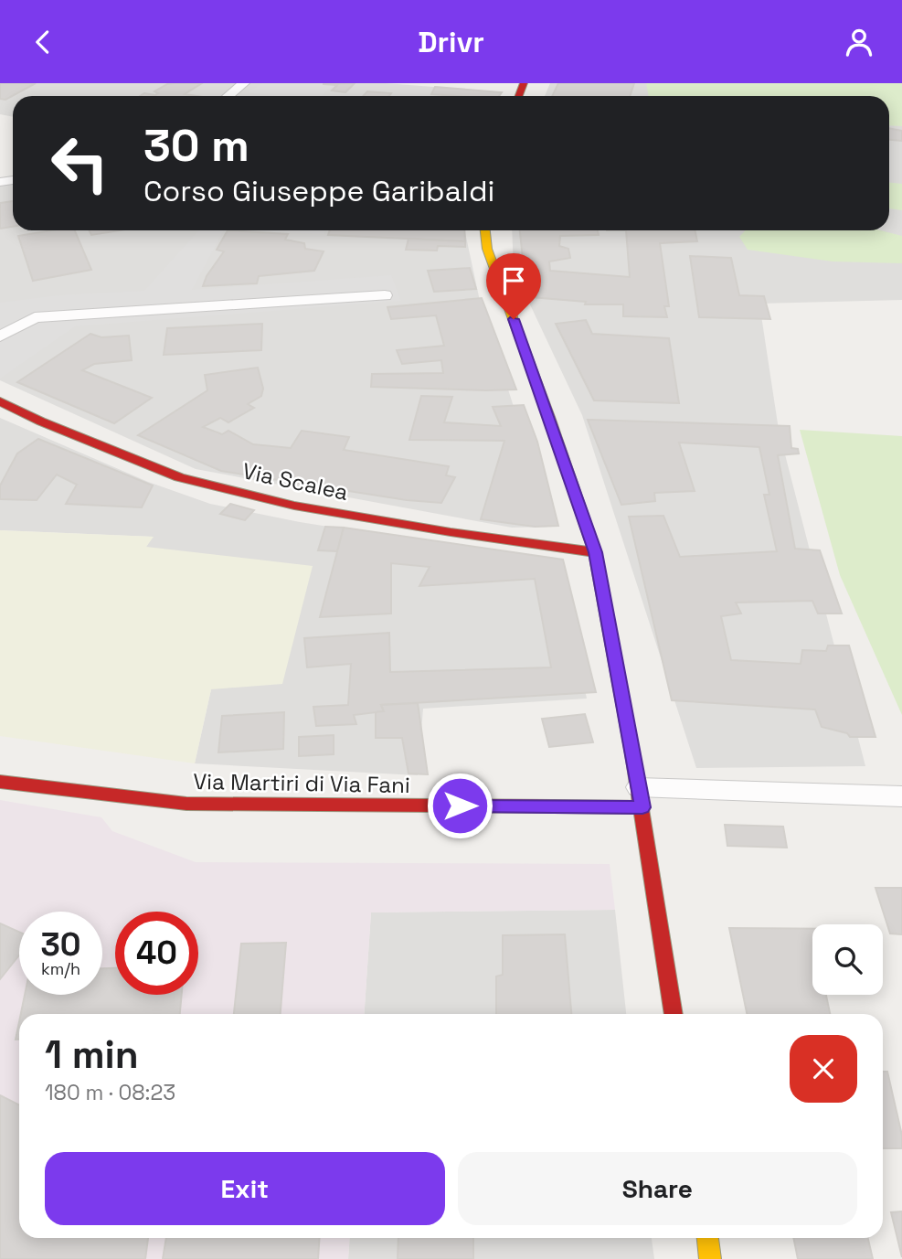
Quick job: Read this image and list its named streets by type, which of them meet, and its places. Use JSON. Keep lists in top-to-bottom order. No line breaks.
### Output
{"streets":{"main road":["Via Scalea","Via Martiri di Via Fani"]},"page":{"header":"Drivr","turn":["30 m","Corso Giuseppe Garibaldi"],"speed":"30 km/h","limit":"40","heading":["1 min","180 m · 08:23"],"buttons":["Exit","Share"]}}
